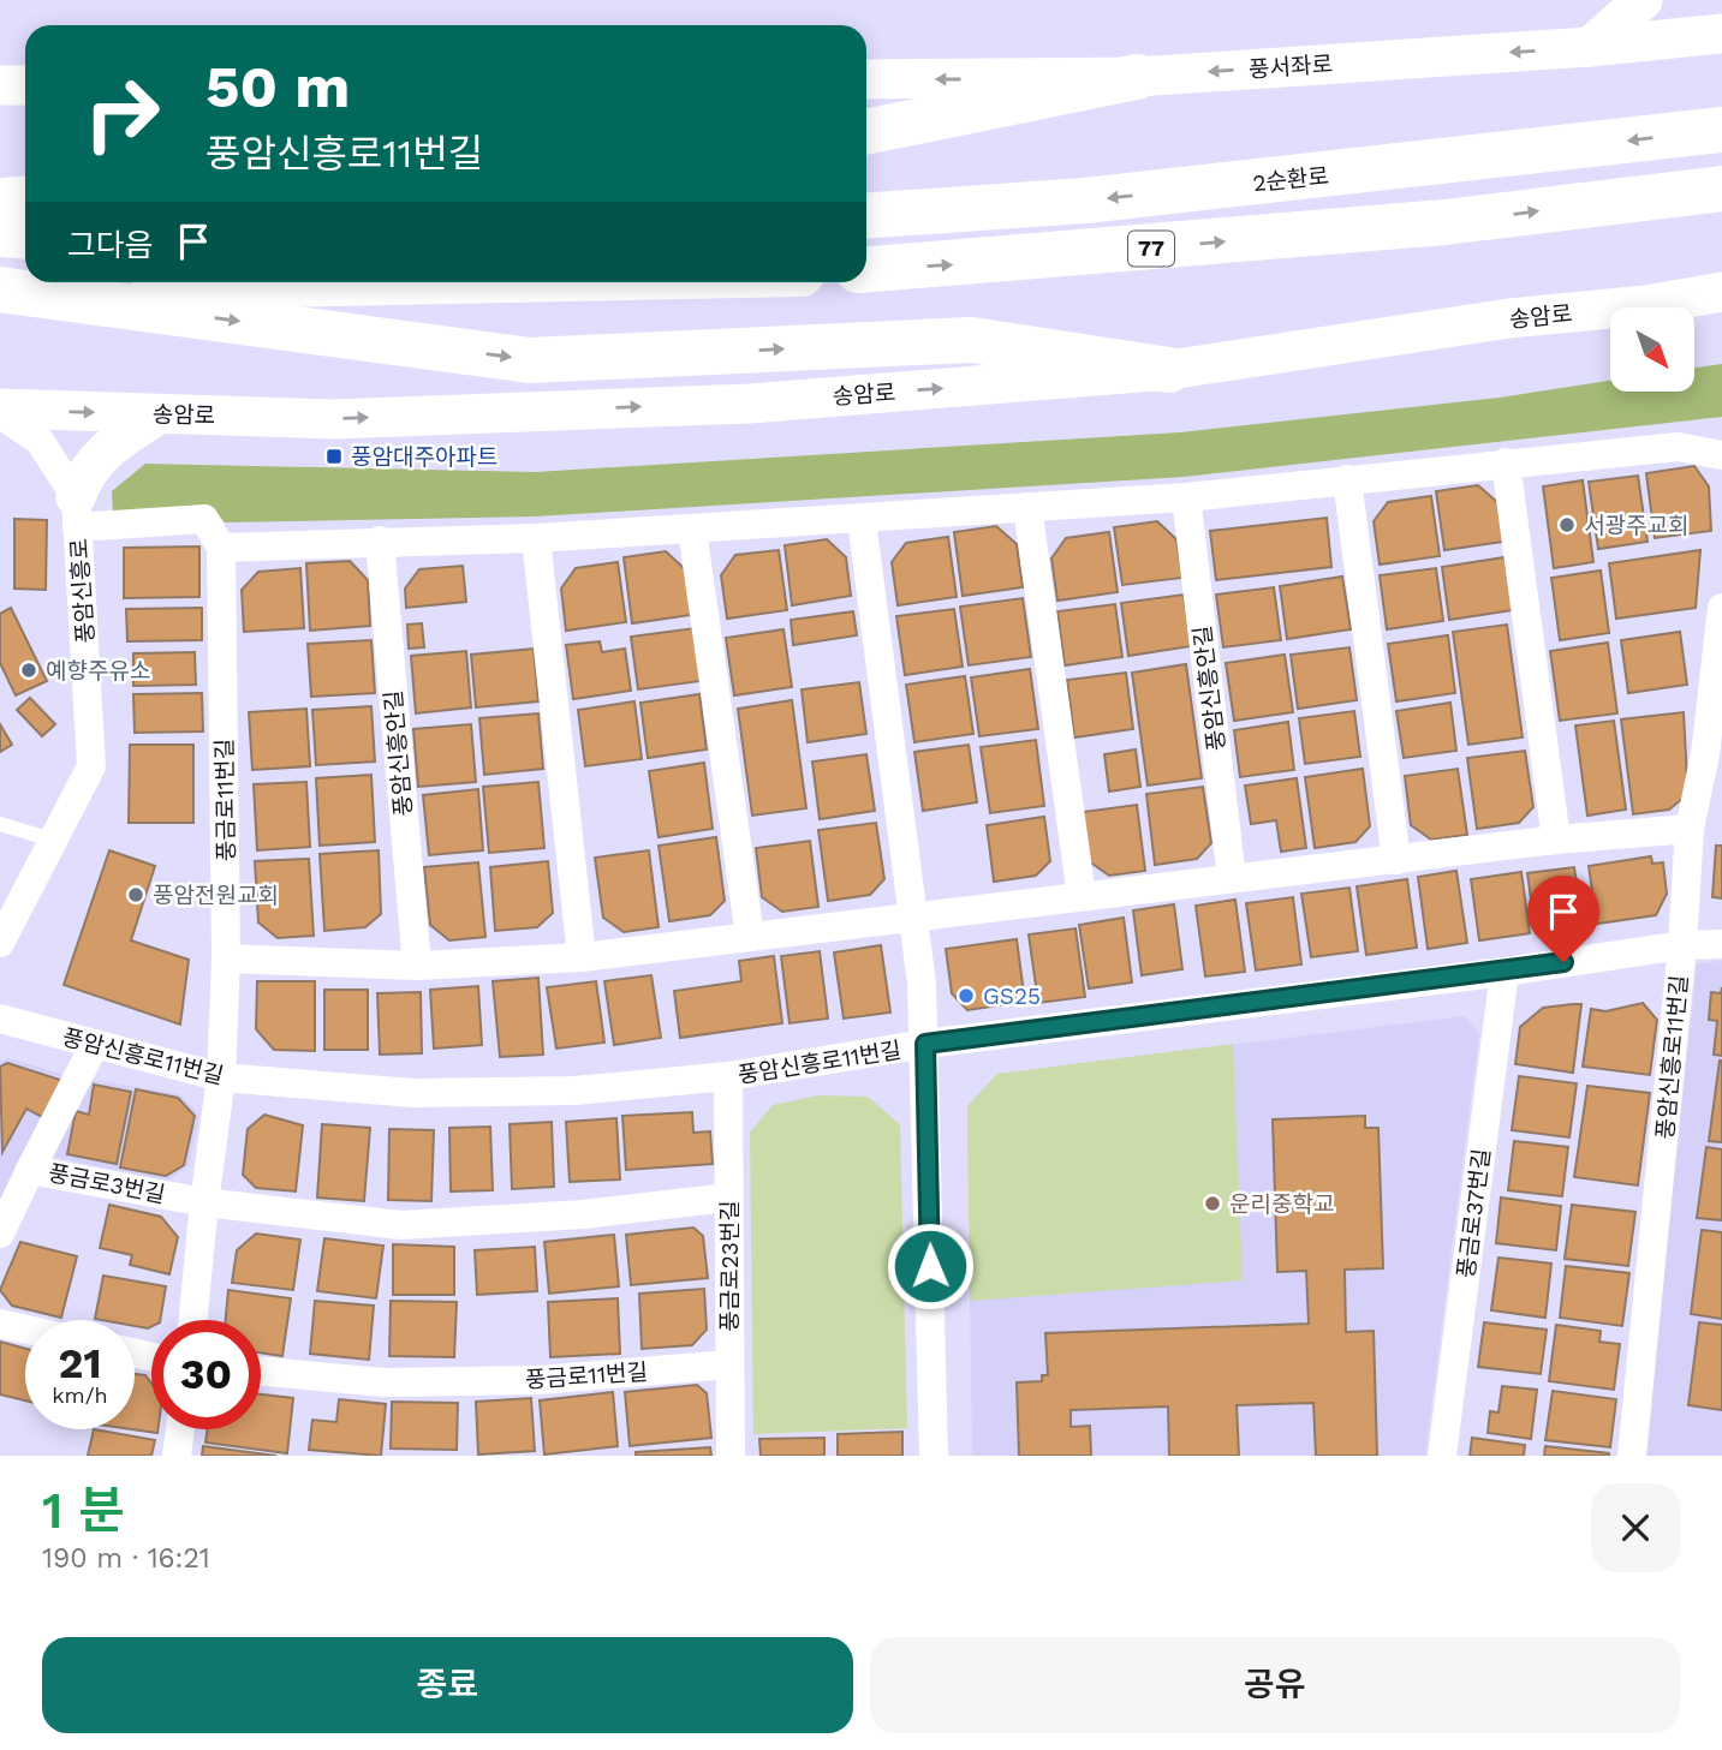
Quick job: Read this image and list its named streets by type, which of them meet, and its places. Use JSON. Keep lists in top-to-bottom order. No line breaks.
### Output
{"streets":{"highway":["2순환로","77"],"street":["풍서좌로","송암로","풍암신흥로","풍암신흥안길","풍금로11번길","풍암신흥로11번길","풍금로3번길","풍금로37번길","풍금로23번길"]},"crossings":[["송암로","풍암신흥로"],["풍금로11번길","풍암신흥로11번길"],["풍금로11번길","풍금로3번길"],["풍금로11번길","풍금로23번길"],["풍암신흥로11번길","풍금로37번길"],["풍암신흥로11번길","풍금로23번길"]],"one_way":["풍서좌로"],"places":{"transit":["풍암대주아파트"],"other":["서광주교회","예향주유소","풍암전원교회","GS25","운리중학교"]},"north":"bottom right","page":{"turn":["50 m","풍암신흥로11번길"],"then":"그다음","speed":"21 km/h","limit":"30","heading":["1 분","190 m · 16:21"],"buttons":["종료","공유"]}}
